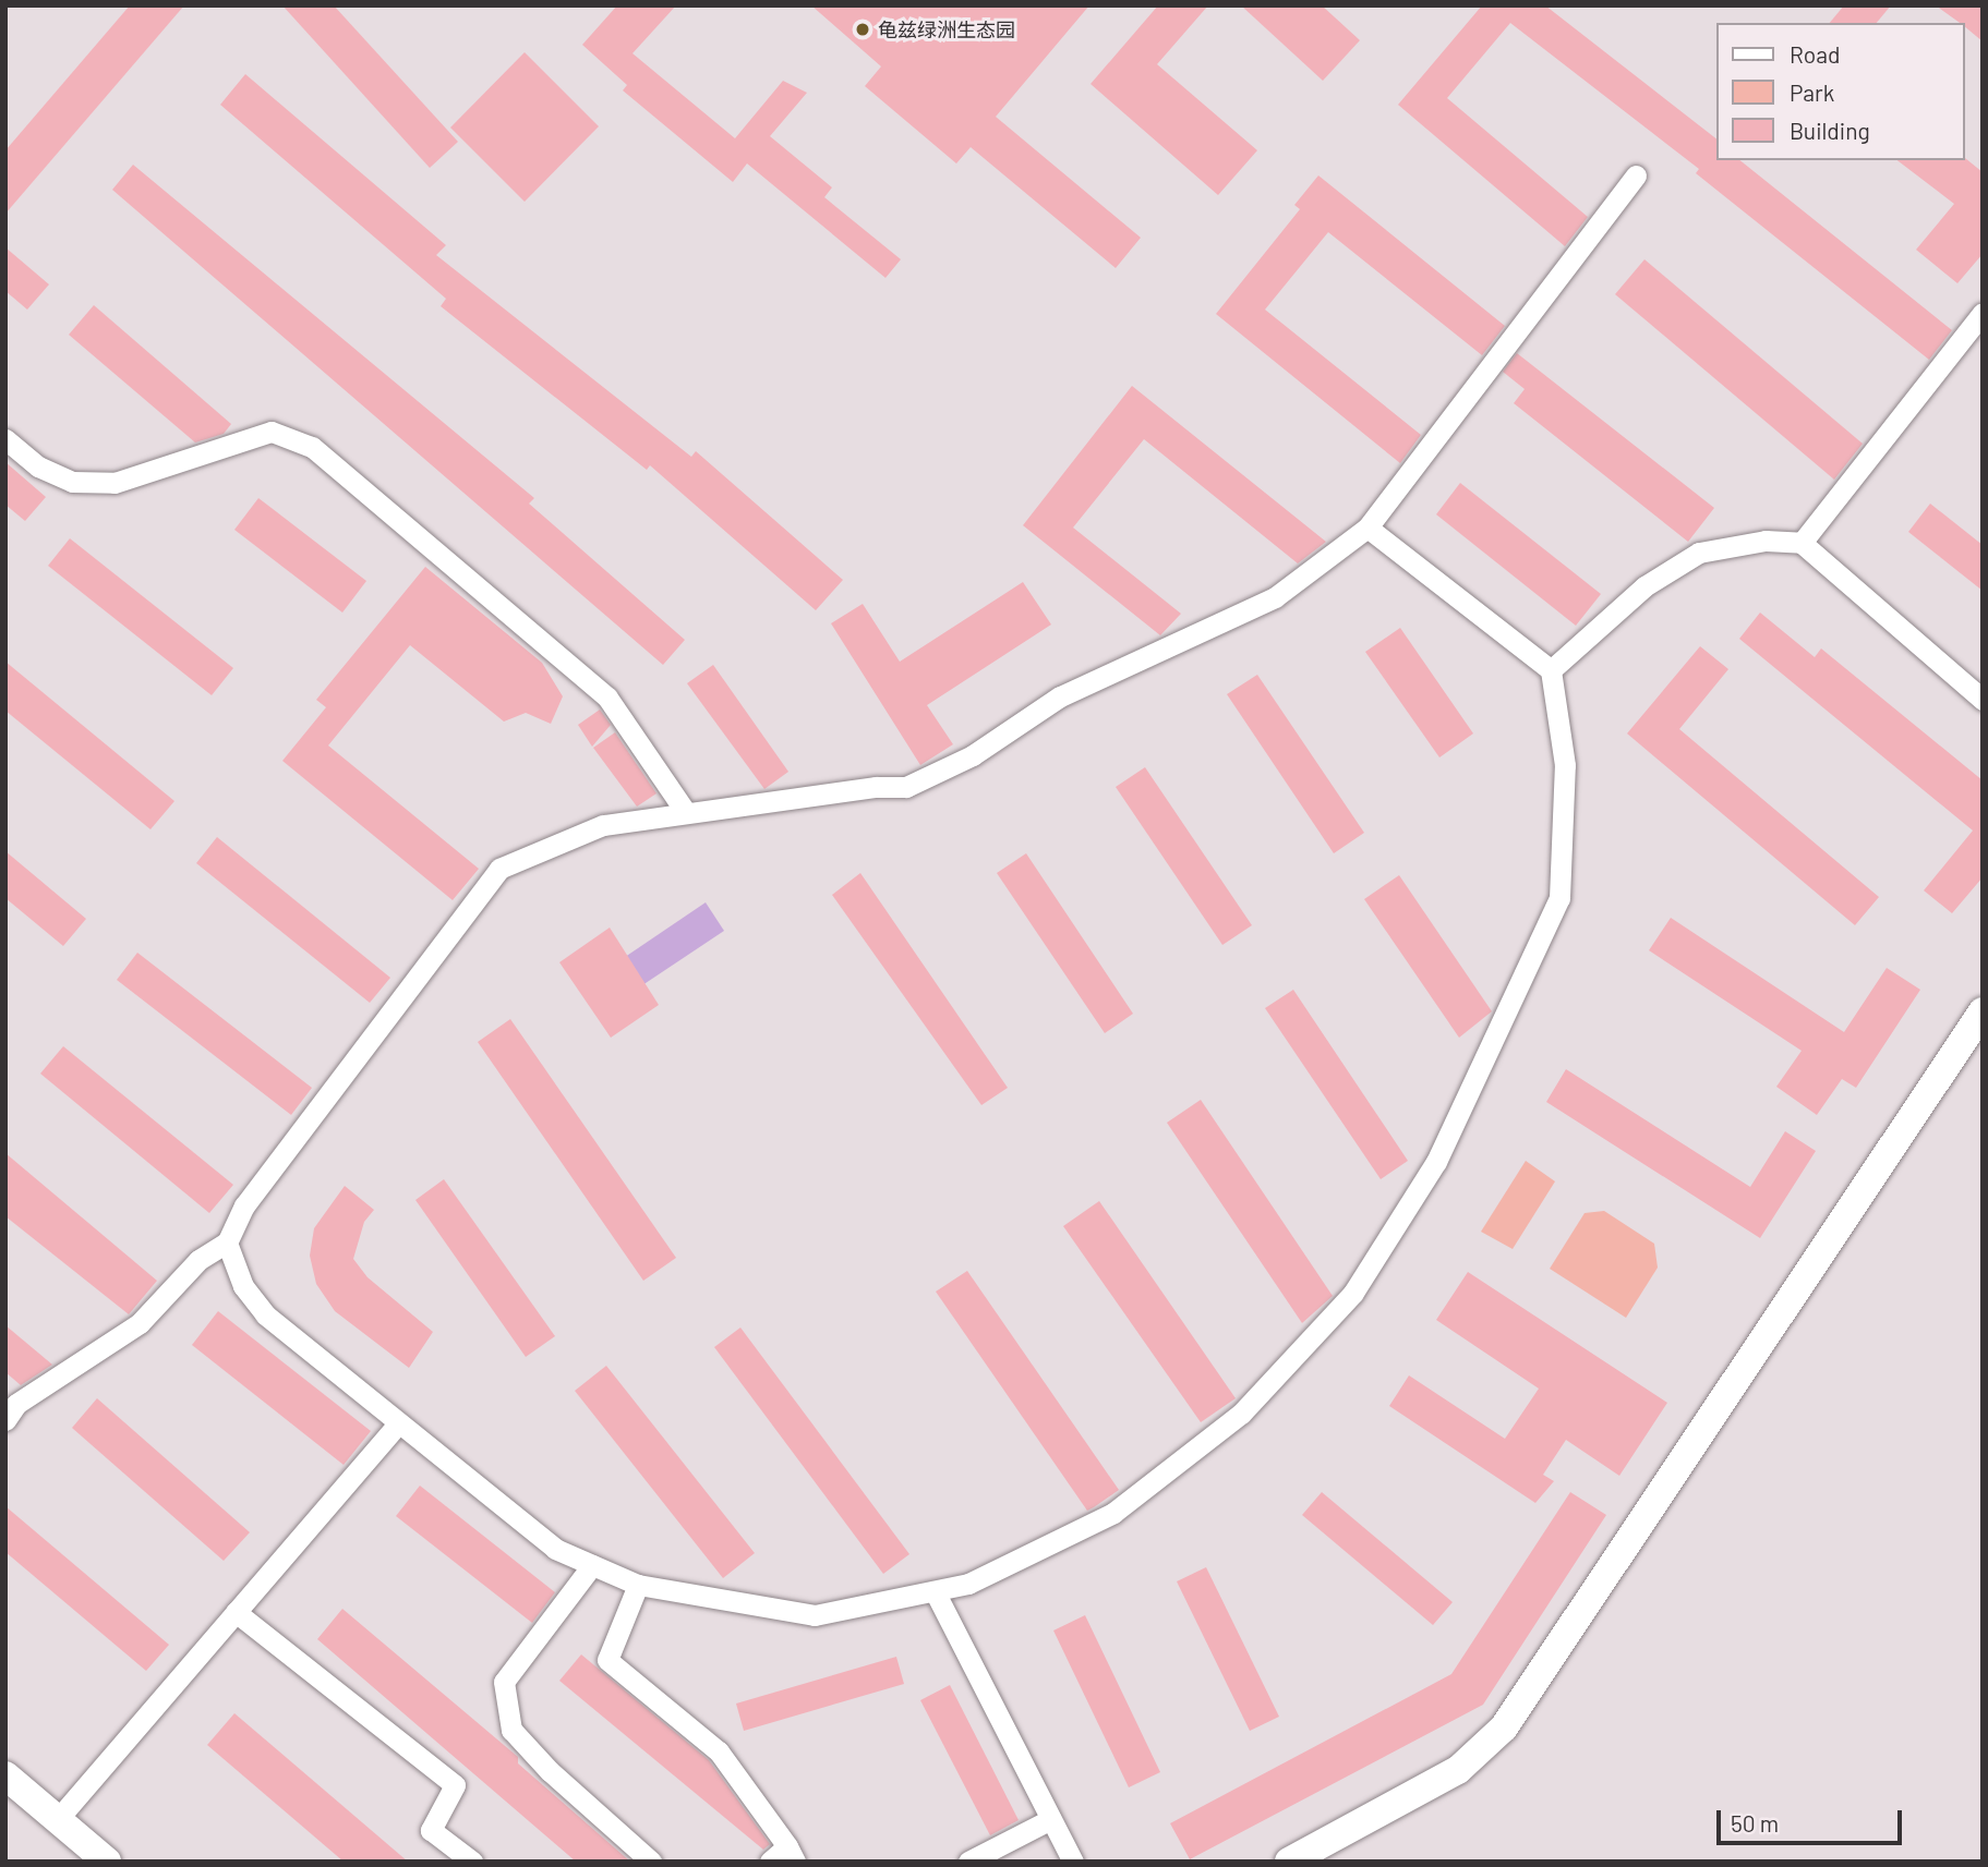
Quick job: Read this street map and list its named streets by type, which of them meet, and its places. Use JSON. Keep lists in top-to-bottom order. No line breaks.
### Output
{"places":["龟兹绿洲生态园"],"legend":["Road","Park","Building"],"scale_bar":"50 m"}
